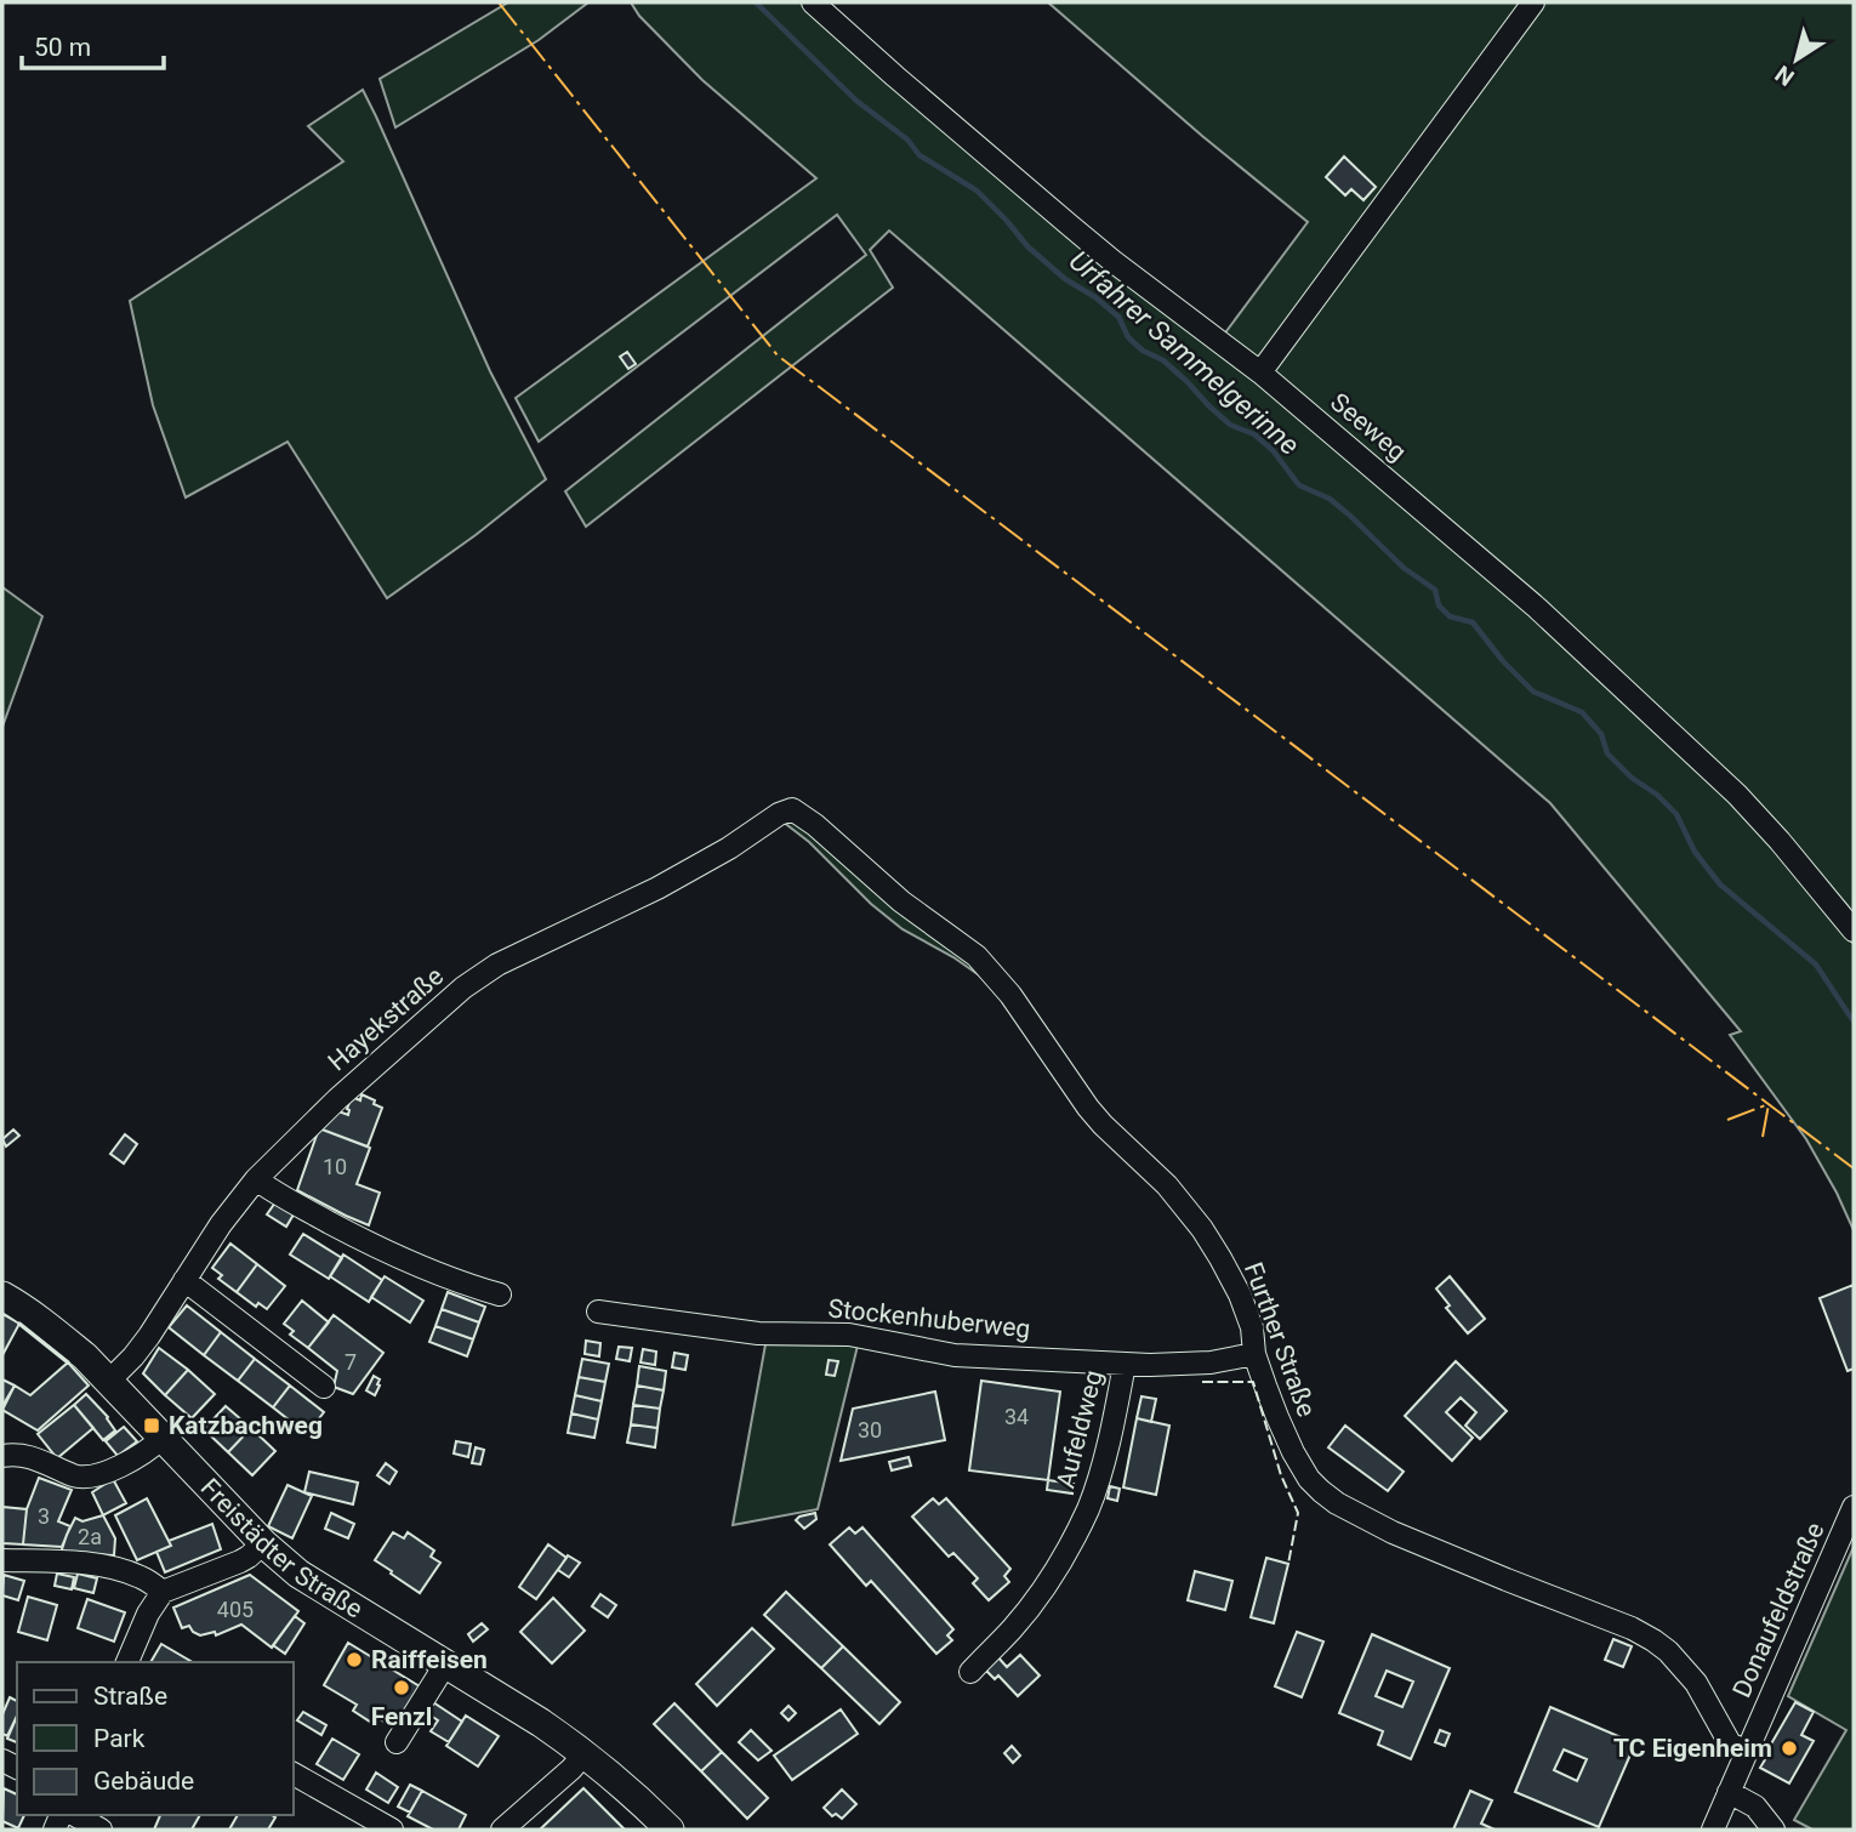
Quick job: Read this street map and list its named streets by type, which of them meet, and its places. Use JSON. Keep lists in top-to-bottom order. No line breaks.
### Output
{"streets":{"main road":["Freistädter Straße"],"street":["Seeweg","Hayekstraße","Stockenhuberweg","Further Straße","Aufeldweg","Donaufeldstraße"]},"crossings":[["Hayekstraße","Further Straße"],["Hayekstraße","Freistädter Straße"],["Stockenhuberweg","Further Straße"],["Stockenhuberweg","Aufeldweg"],["Further Straße","Donaufeldstraße"]],"water":["Urfahrer Sammelgerinne"],"places":{"transit":["Katzbachweg"],"other":["Raiffeisen","Fenzl","TC Eigenheim"]},"house_numbers":["10","7","34","30","3","2a","405"],"legend":["Straße","Park","Gebäude"],"scale_bar":"50 m","north":"bottom left"}
